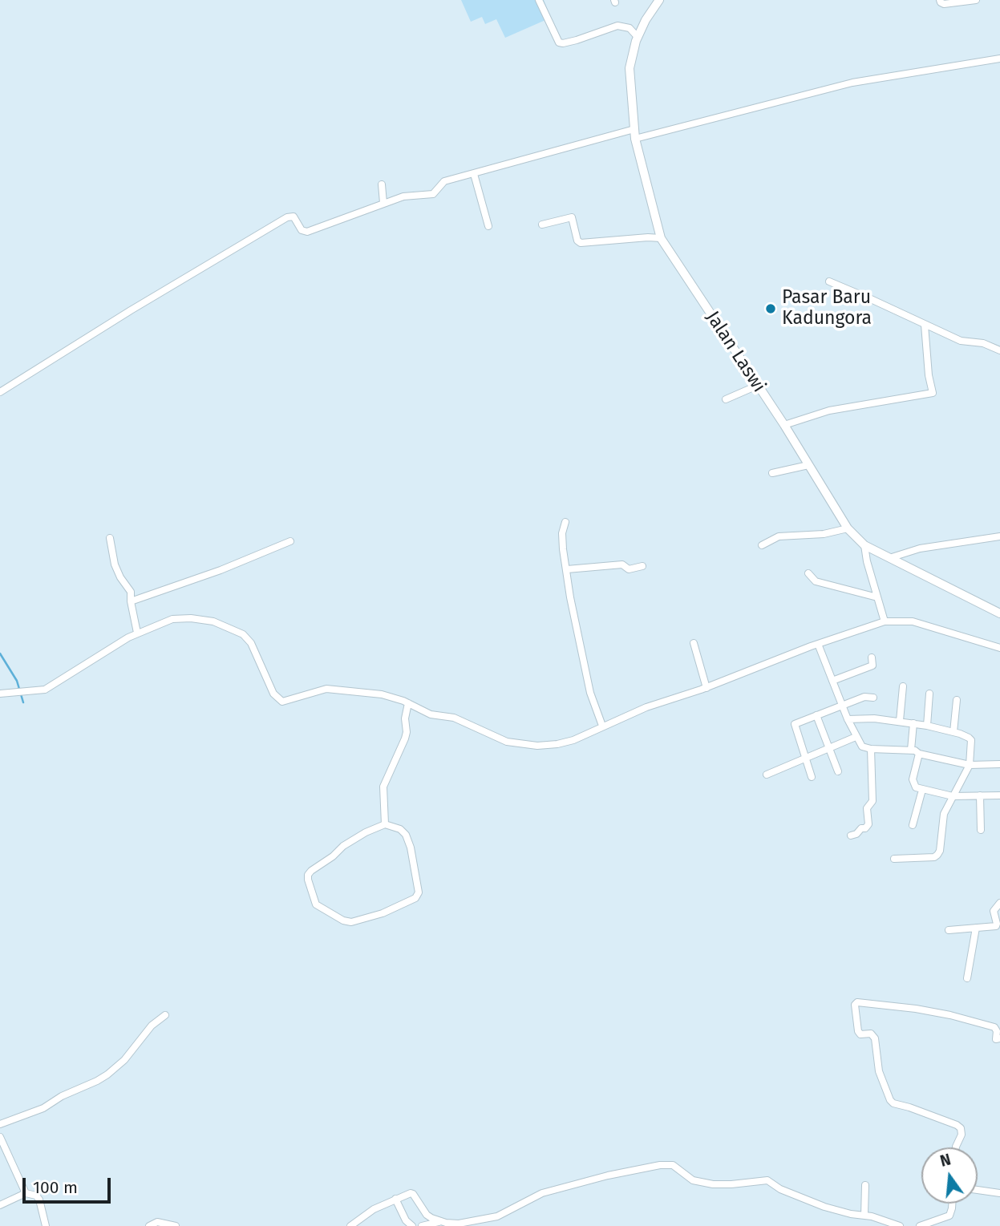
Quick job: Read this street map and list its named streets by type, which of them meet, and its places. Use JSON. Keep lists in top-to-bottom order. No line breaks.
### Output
{"streets":{"street":["Jalan Laswi"]},"places":["Pasar Baru Kadungora"],"scale_bar":"100 m","north":"top"}
